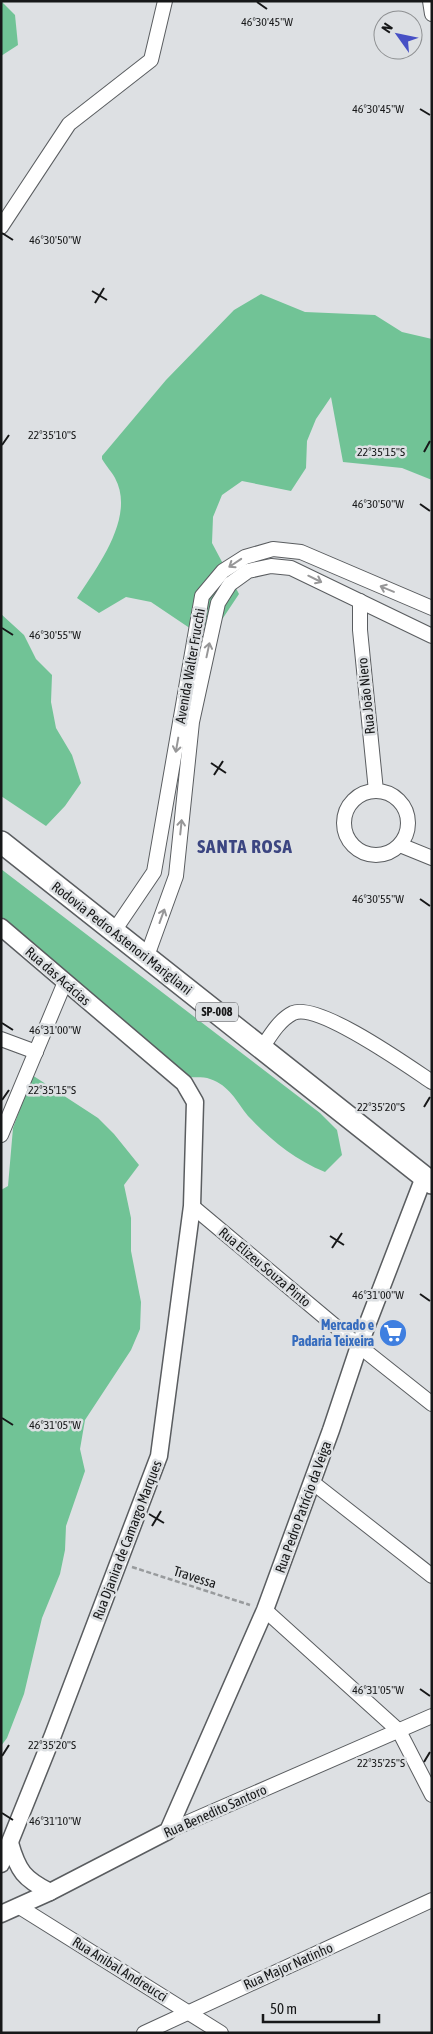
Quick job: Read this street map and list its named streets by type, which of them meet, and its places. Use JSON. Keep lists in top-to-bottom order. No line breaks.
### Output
{"streets":{"main road":["Rodovia Pedro Astenori Marigliani","SP-008"],"street":["Avenida Walter Frucchi","Rua João Niero","Rua das Acácias","Rua Elizeu Souza Pinto","Rua Pedro Patrício da Veiga","Rua Djanira de Camargo Marques","Rua Benedito Santoro","Rua Major Natinho","Rua Anibal Andreucci"],"path":["Travessa"]},"crossings":[["Avenida Walter Frucchi","Rua João Niero"],["Avenida Walter Frucchi","Rodovia Pedro Astenori Marigliani"],["Rodovia Pedro Astenori Marigliani","Rua Pedro Patrício da Veiga"],["Rua das Acácias","Rua Djanira de Camargo Marques"],["Rua Elizeu Souza Pinto","Rua Pedro Patrício da Veiga"],["Rua Elizeu Souza Pinto","Rua Djanira de Camargo Marques"],["Rua Pedro Patrício da Veiga","Travessa"],["Rua Pedro Patrício da Veiga","Rua Benedito Santoro"],["Rua Djanira de Camargo Marques","Travessa"],["Rua Benedito Santoro","Rua Anibal Andreucci"],["Rua Major Natinho","Rua Anibal Andreucci"]],"districts":["SANTA ROSA"],"places":{"supermarket":["Mercado e Padaria Teixeira"]},"scale_bar":"50 m","north":"top left","coordinates":["46°30'45\"W","46°30'50\"W","22°35'10\"S","22°35'15\"S","46°30'55\"W","46°31'00\"W","22°35'20\"S","46°31'05\"W","22°35'25\"S","46°31'10\"W"]}
